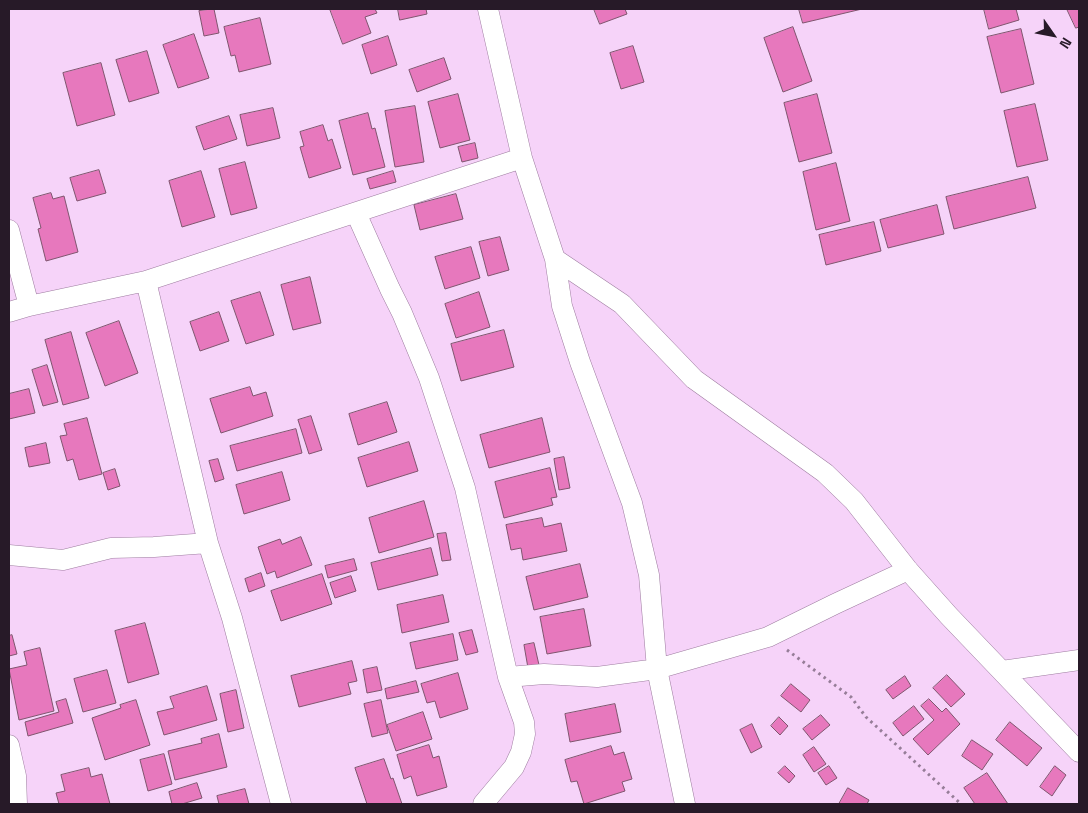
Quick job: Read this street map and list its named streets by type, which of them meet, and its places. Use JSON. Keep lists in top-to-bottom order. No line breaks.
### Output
{"north":"bottom right"}
